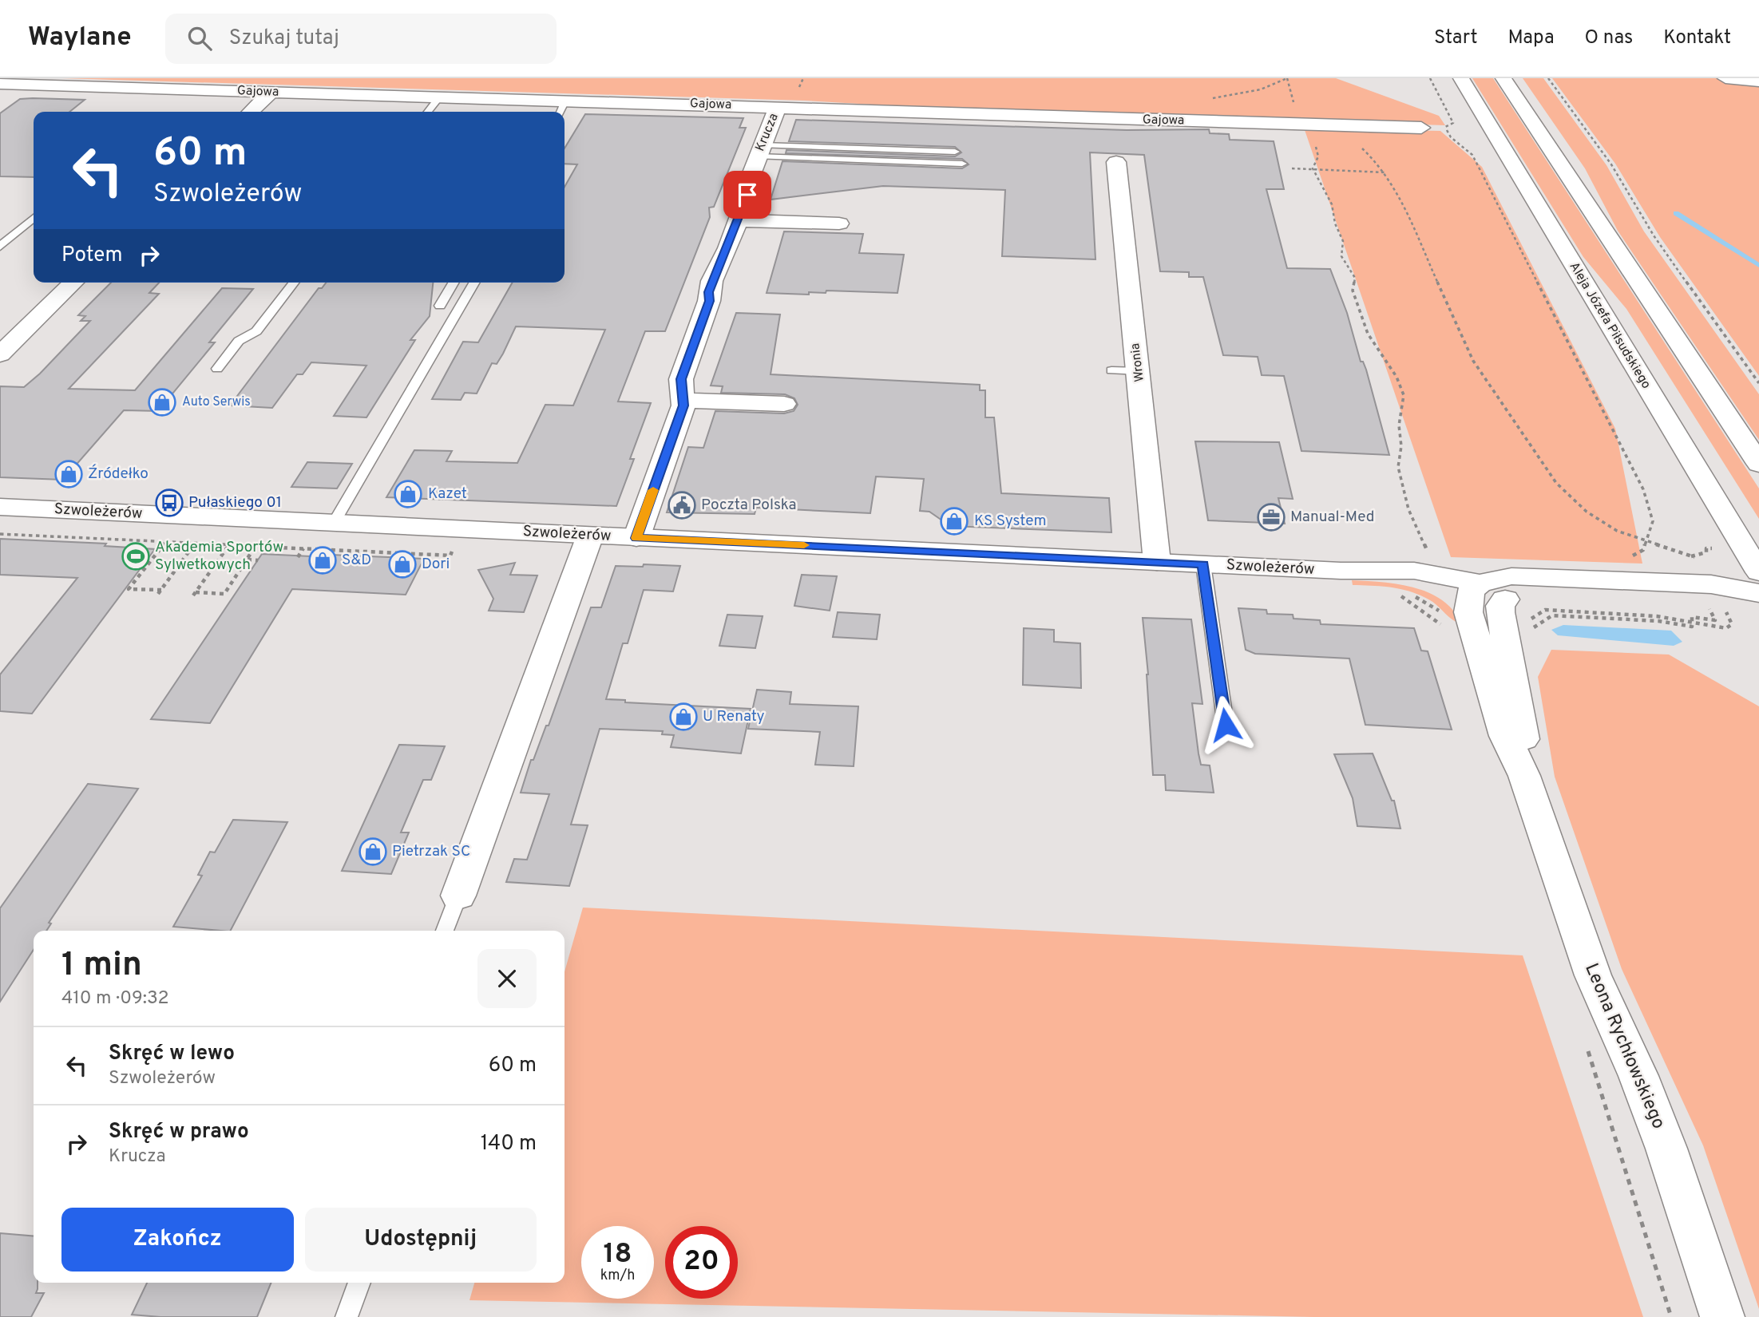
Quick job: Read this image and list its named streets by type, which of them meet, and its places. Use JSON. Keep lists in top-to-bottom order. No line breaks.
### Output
{"streets":{"street":["Gajowa","Krucza","Aleja Józefa Piłsudskiego","Wronia","Szwoleżerów","Leona Rychłowskiego"]},"crossings":[["Gajowa","Krucza"],["Krucza","Szwoleżerów"],["Wronia","Szwoleżerów"],["Szwoleżerów","Leona Rychłowskiego"]],"places":{"shop":["Auto Serwis","Źródełko","Kazet","KS System","S&D","Dori","U Renaty","Pietrzak SC"],"bus stop":["Pułaskiego 01"],"public building":["Poczta Polska"],"office":["Manual-Med"],"sports":["Akademia Sportów Sylwetkowych"]},"page":{"header":"Waylane","search":"Szukaj tutaj","nav":["Start","Mapa","O nas","Kontakt"],"turn":["60 m","Szwoleżerów"],"then":"Potem","heading":["1 min","410 m · 09:32"],"list":[{"name":"Skręć w lewo","note":"Szwoleżerów","value":"60 m"},{"name":"Skręć w prawo","note":"Krucza","value":"140 m"}],"buttons":["Zakończ","Udostępnij"],"speed":"18 km/h","limit":"20"}}
